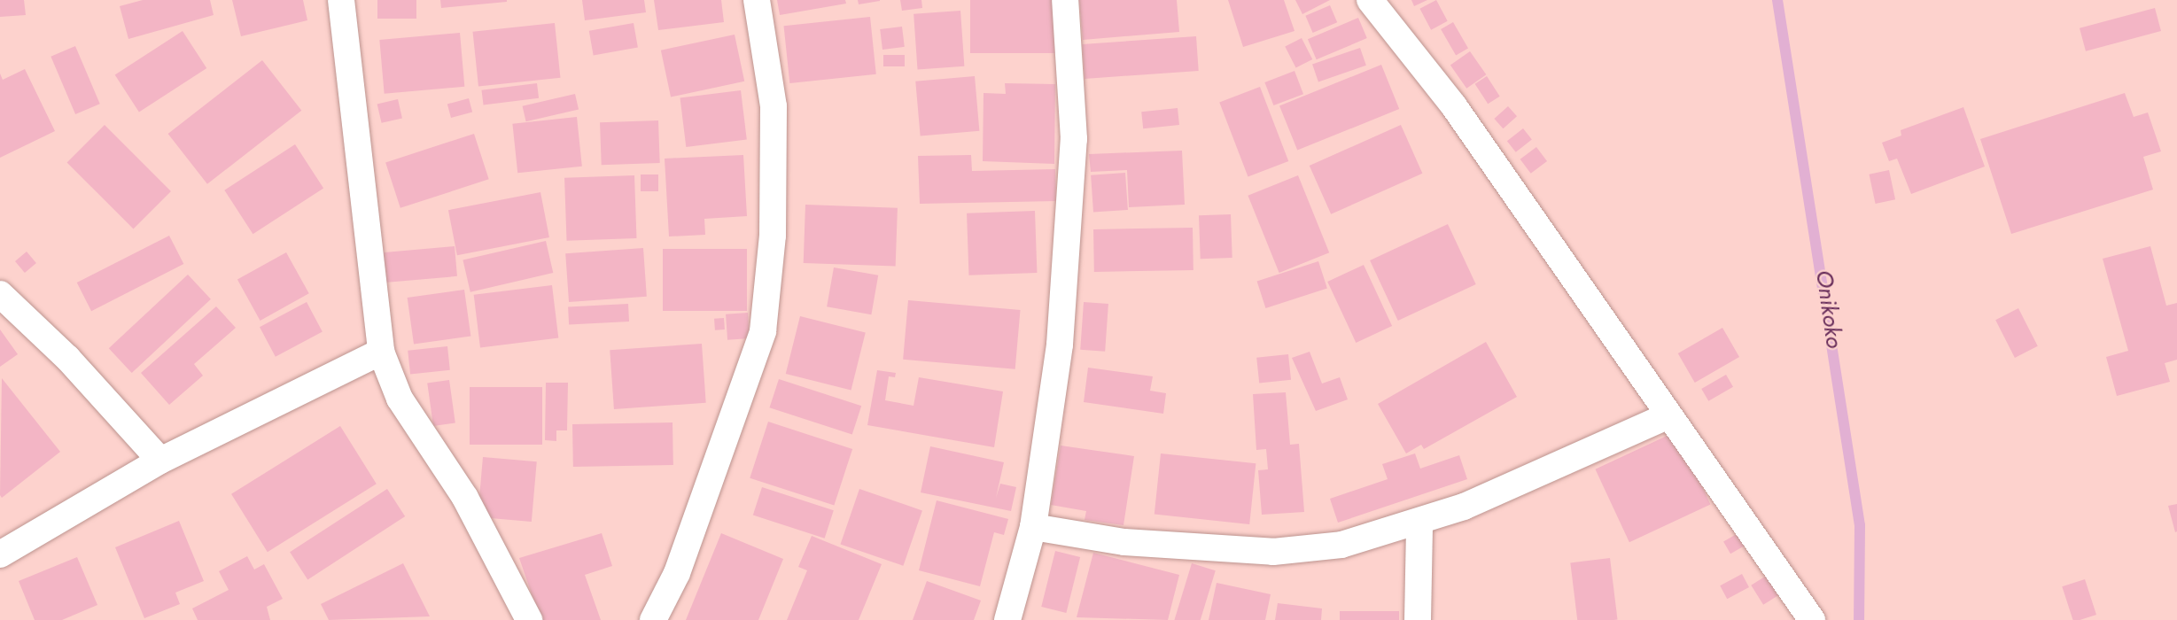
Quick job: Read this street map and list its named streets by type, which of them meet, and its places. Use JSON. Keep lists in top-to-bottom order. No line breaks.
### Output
{"water":["Onikoko"]}
